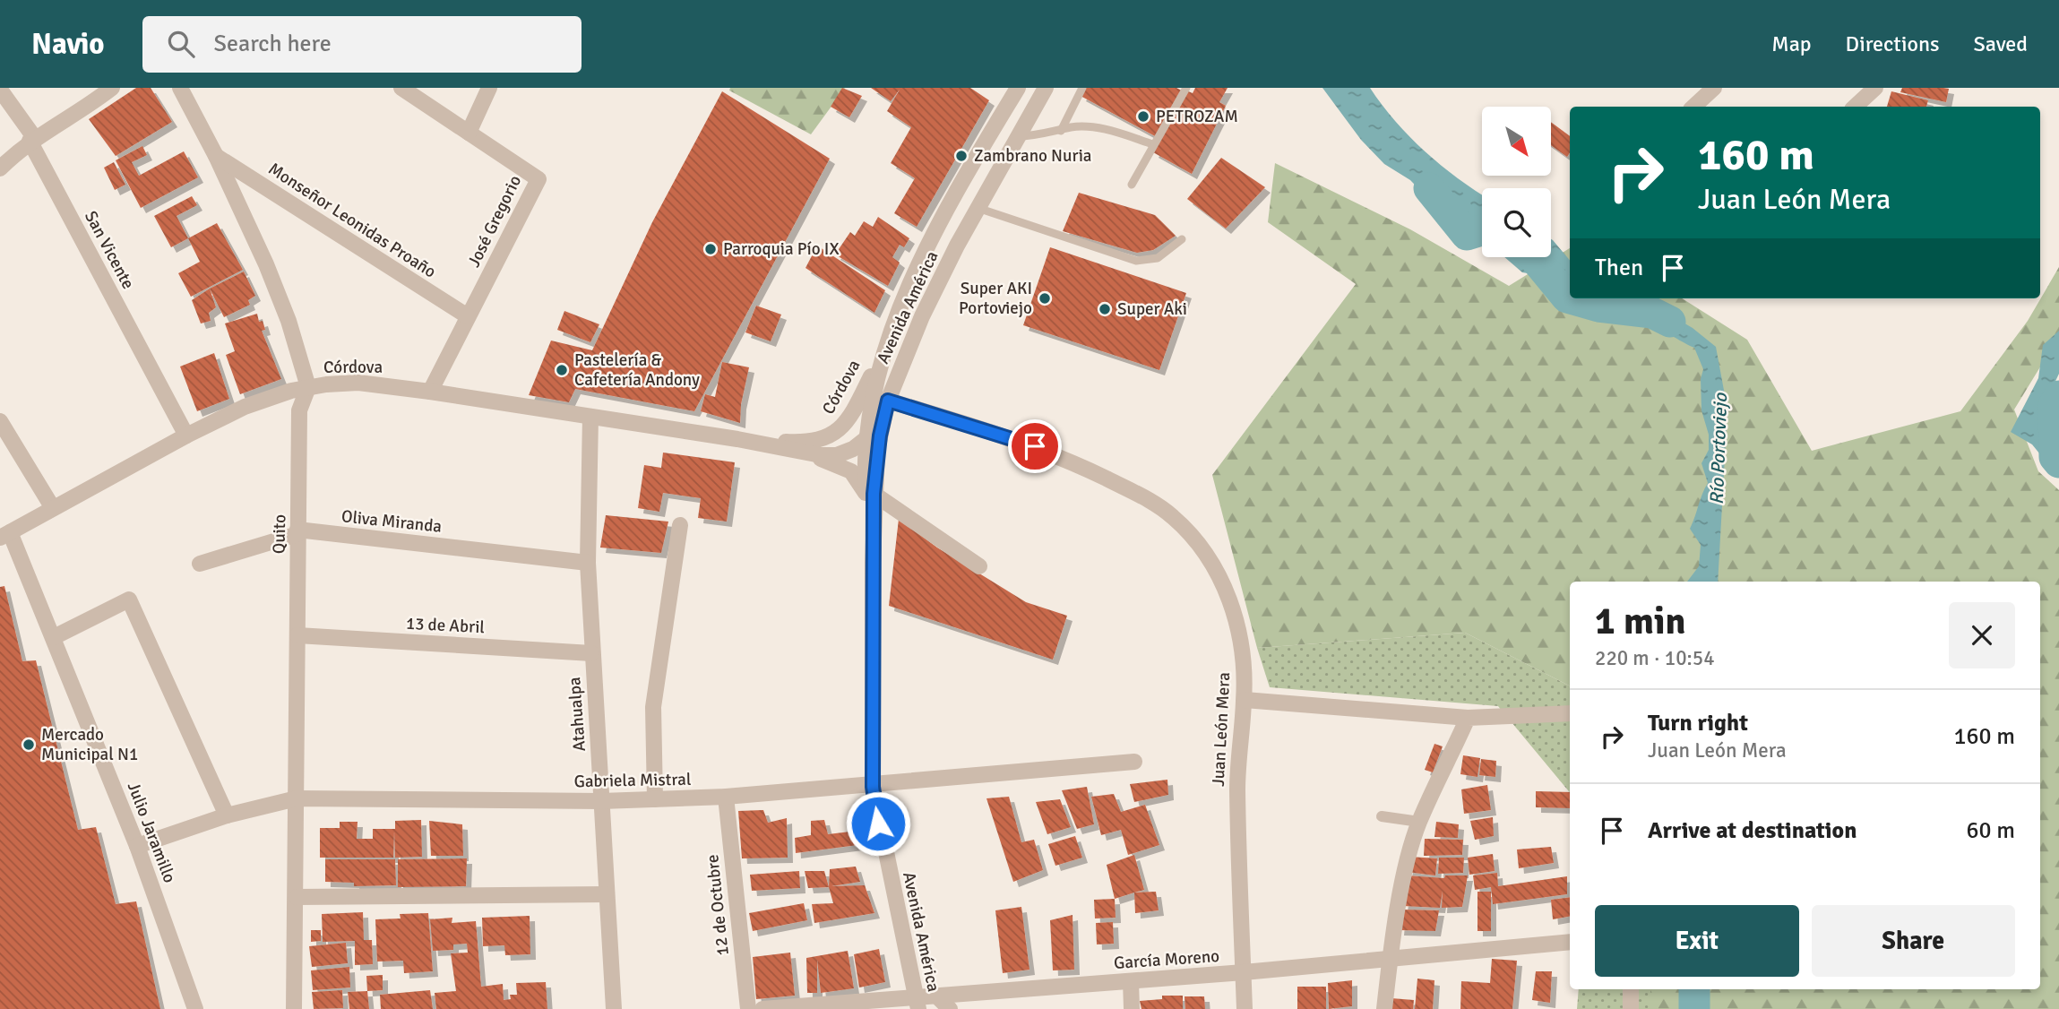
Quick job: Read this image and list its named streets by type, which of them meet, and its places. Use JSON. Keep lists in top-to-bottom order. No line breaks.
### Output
{"streets":{"street":["Monseñor Leonidas Proaño","José Gregorio","San Vicente","Avenida América","Córdova","Oliva Miranda","Quito","13 de Abril","Atahualpa","Juan León Mera","Gabriela Mistral","Julio Jaramillo","12 de Octubre","García Moreno"]},"crossings":[["Monseñor Leonidas Proaño","José Gregorio"],["José Gregorio","Córdova"],["San Vicente","Córdova"],["Avenida América","Córdova"],["Avenida América","Juan León Mera"],["Avenida América","Gabriela Mistral"],["Avenida América","García Moreno"],["Córdova","Quito"],["Córdova","Atahualpa"],["Córdova","Juan León Mera"],["Córdova","Julio Jaramillo"],["Oliva Miranda","Quito"],["Oliva Miranda","Atahualpa"],["Quito","13 de Abril"],["Quito","Gabriela Mistral"],["13 de Abril","Atahualpa"],["Atahualpa","Gabriela Mistral"],["Juan León Mera","García Moreno"],["Gabriela Mistral","Julio Jaramillo"],["Gabriela Mistral","12 de Octubre"]],"water":["Río Portoviejo"],"places":["PETROZAM","Zambrano Nuria","Parroquia Pío IX","Super AKI Portoviejo","Super Aki","Pastelería & Cafetería Andony","Mercado Municipal N1"],"north":"bottom right","page":{"header":"Navio","search":"Search here","nav":["Map","Directions","Saved"],"turn":["160 m","Juan León Mera"],"then":"Then","heading":["1 min","220 m · 10:54"],"list":[{"name":"Turn right","note":"Juan León Mera","value":"160 m"},{"name":"Arrive at destination","value":"60 m"}],"buttons":["Exit","Share"]}}
